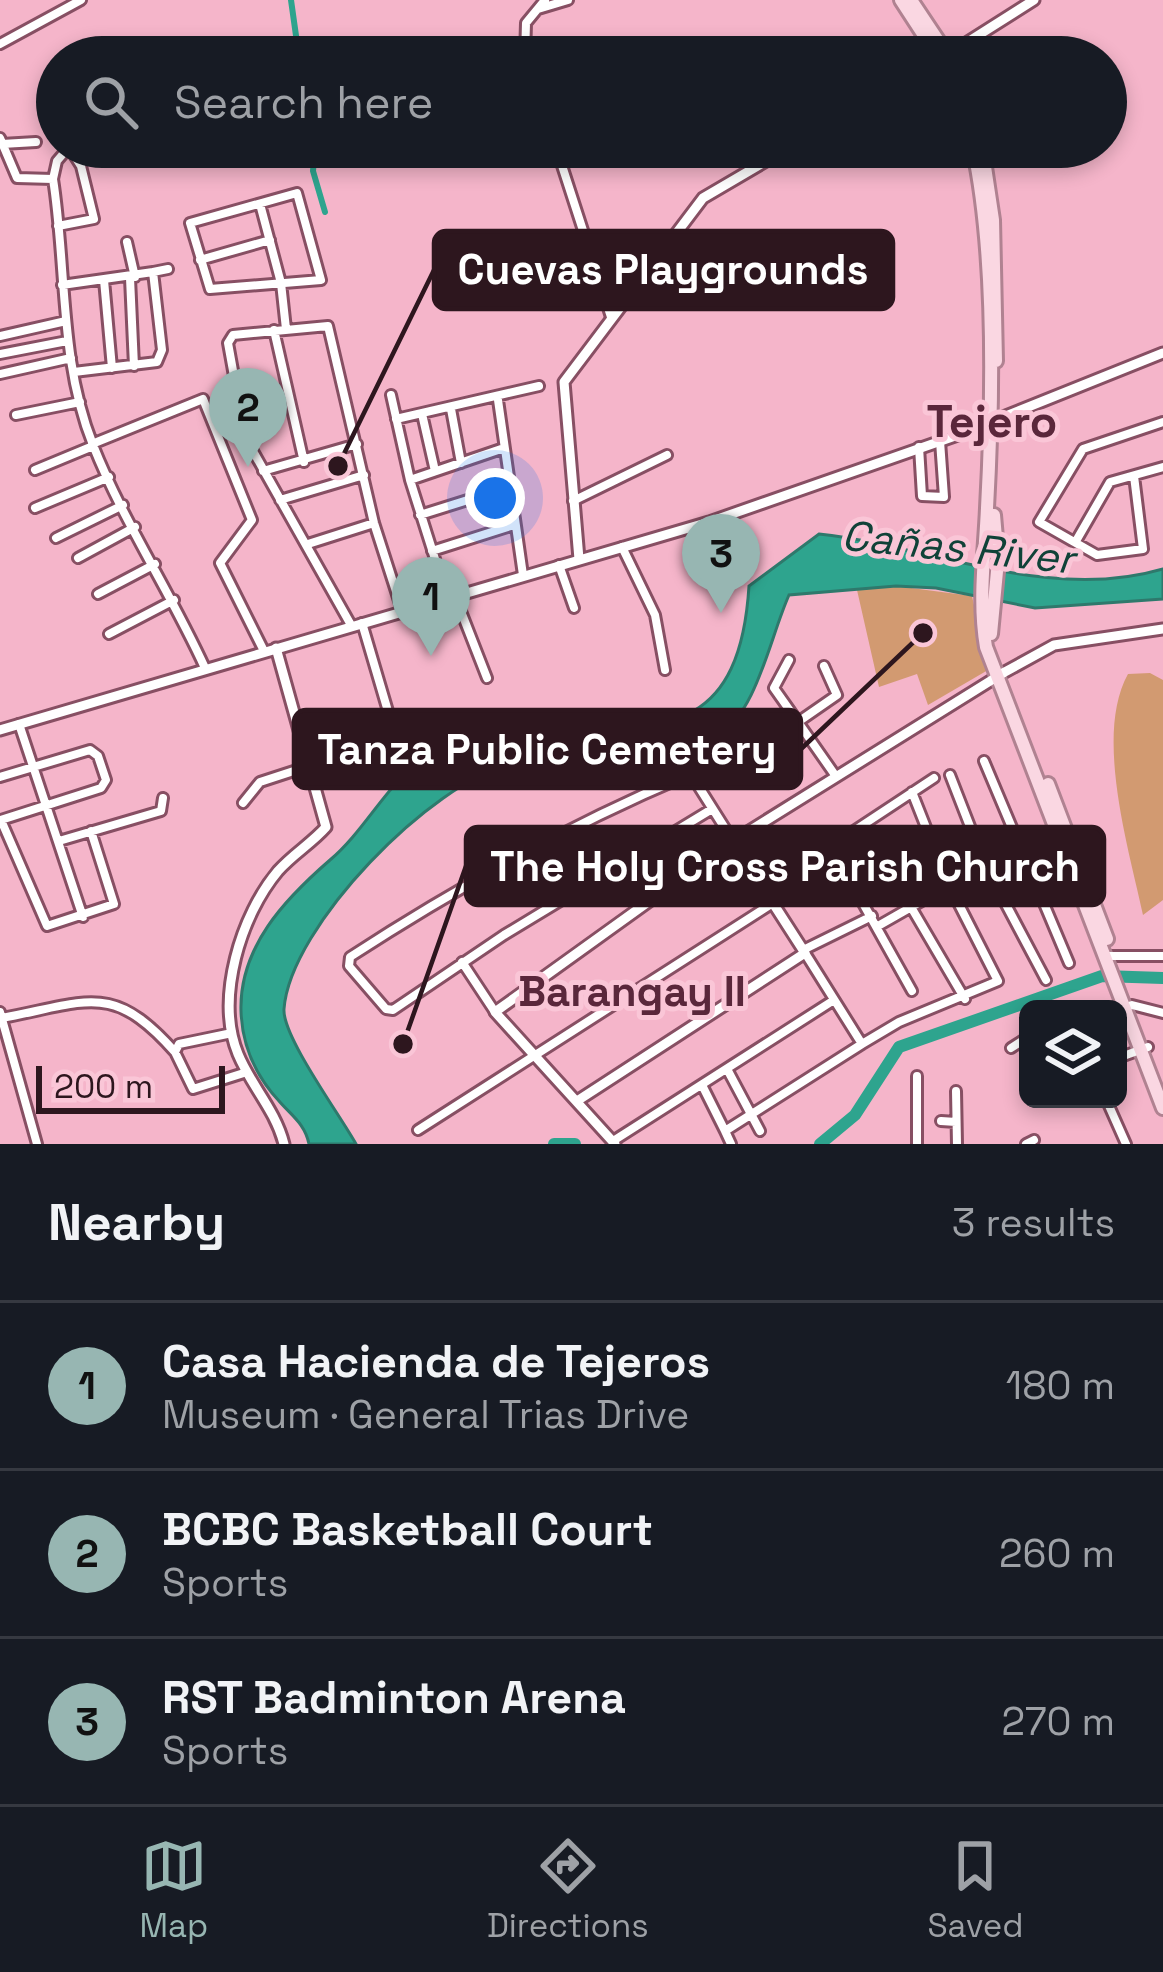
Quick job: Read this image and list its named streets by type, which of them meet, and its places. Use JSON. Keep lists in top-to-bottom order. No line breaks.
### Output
{"districts":["Tejero","Barangay II"],"water":["Cañas River"],"places":["Cuevas Playgrounds","Tanza Public Cemetery","The Holy Cross Parish Church"],"scale_bar":"200 m","page":{"search":"Search here","pins":["2","3","1"],"scale":"200 m","heading":["Nearby","3 results"],"list":[{"mark":"1","name":"Casa Hacienda de Tejeros","note":"Museum · General Trias Drive","value":"180 m"},{"mark":"2","name":"BCBC Basketball Court","note":"Sports","value":"260 m"},{"mark":"3","name":"RST Badminton Arena","note":"Sports","value":"270 m"}],"nav":["Map","Directions","Saved"]}}
